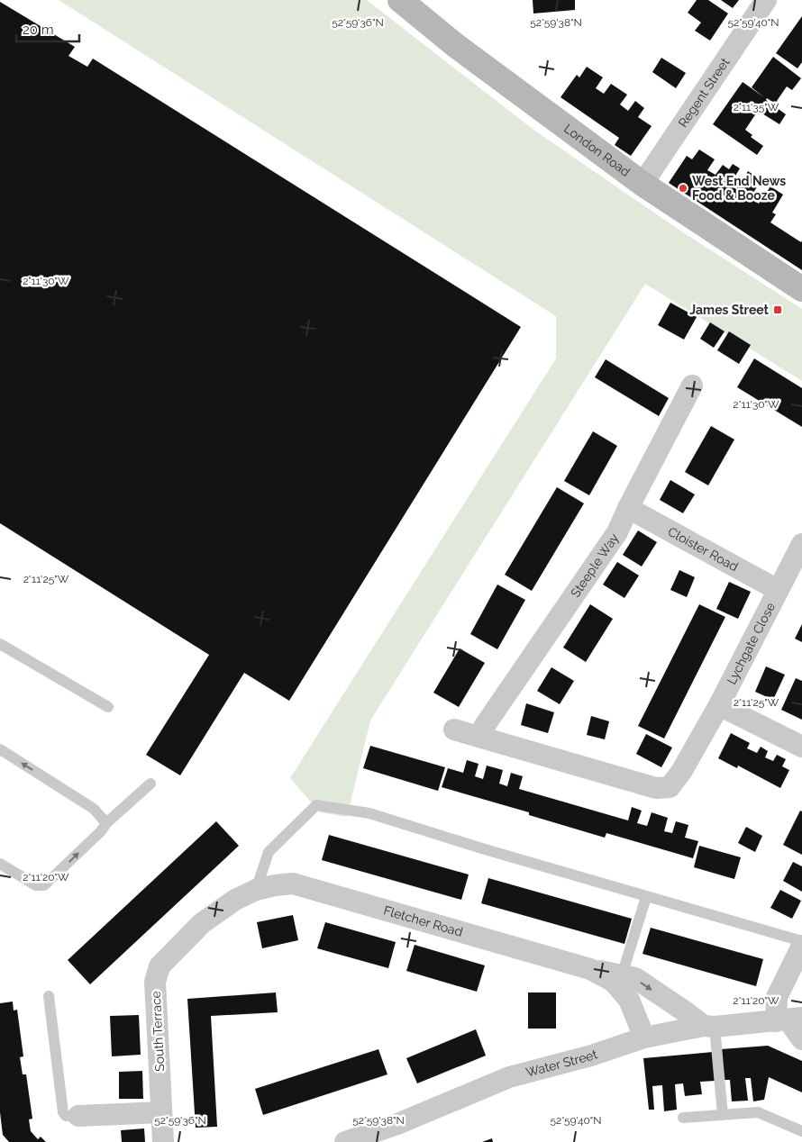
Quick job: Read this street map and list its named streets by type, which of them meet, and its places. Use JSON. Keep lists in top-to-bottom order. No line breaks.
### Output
{"streets":{"main road":["London Road"],"street":["Regent Street","Cloister Road","Steeple Way","Lychgate Close","Fletcher Road","South Terrace","Water Street"]},"crossings":[["Regent Street","London Road"],["Cloister Road","Steeple Way"],["Cloister Road","Lychgate Close"],["Steeple Way","Lychgate Close"],["Fletcher Road","South Terrace"],["Fletcher Road","Water Street"]],"places":{"other":["West End News Food & Booze"],"transit":["James Street"]},"scale_bar":"20 m","coordinates":["52°59'36\"N","52°59'38\"N","52°59'40\"N","2°11'35\"W","2°11'30\"W","2°11'25\"W","2°11'20\"W"]}
